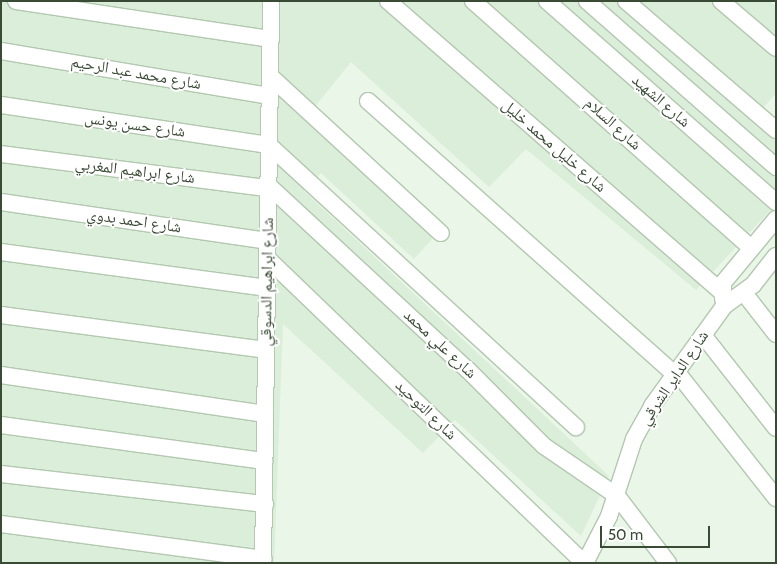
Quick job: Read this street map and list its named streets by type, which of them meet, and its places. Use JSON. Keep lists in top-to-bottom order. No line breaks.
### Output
{"streets":{"street":["شارع محمد عبد الرحيم","شارع الشهيد","شارع السلام","شارع حسن يونس","شارع خليل محمد خليل","شارع ابراهيم المغربي","شارع احمد بدوي","شارع ابراهيم الدسوقي","شارع علي محمد","شارع الداير الشرقي","شارع التوحيد"]},"crossings":[["شارع محمد عبد الرحيم","شارع ابراهيم الدسوقي"],["شارع السلام","شارع الداير الشرقي"],["شارع حسن يونس","شارع ابراهيم الدسوقي"],["شارع خليل محمد خليل","شارع الداير الشرقي"],["شارع ابراهيم المغربي","شارع ابراهيم الدسوقي"],["شارع ابراهيم المغربي","شارع علي محمد"],["شارع احمد بدوي","شارع ابراهيم الدسوقي"],["شارع احمد بدوي","شارع التوحيد"],["شارع ابراهيم الدسوقي","شارع علي محمد"],["شارع ابراهيم الدسوقي","شارع التوحيد"],["شارع علي محمد","شارع الداير الشرقي"],["شارع الداير الشرقي","شارع التوحيد"]],"scale_bar":"50 m"}
